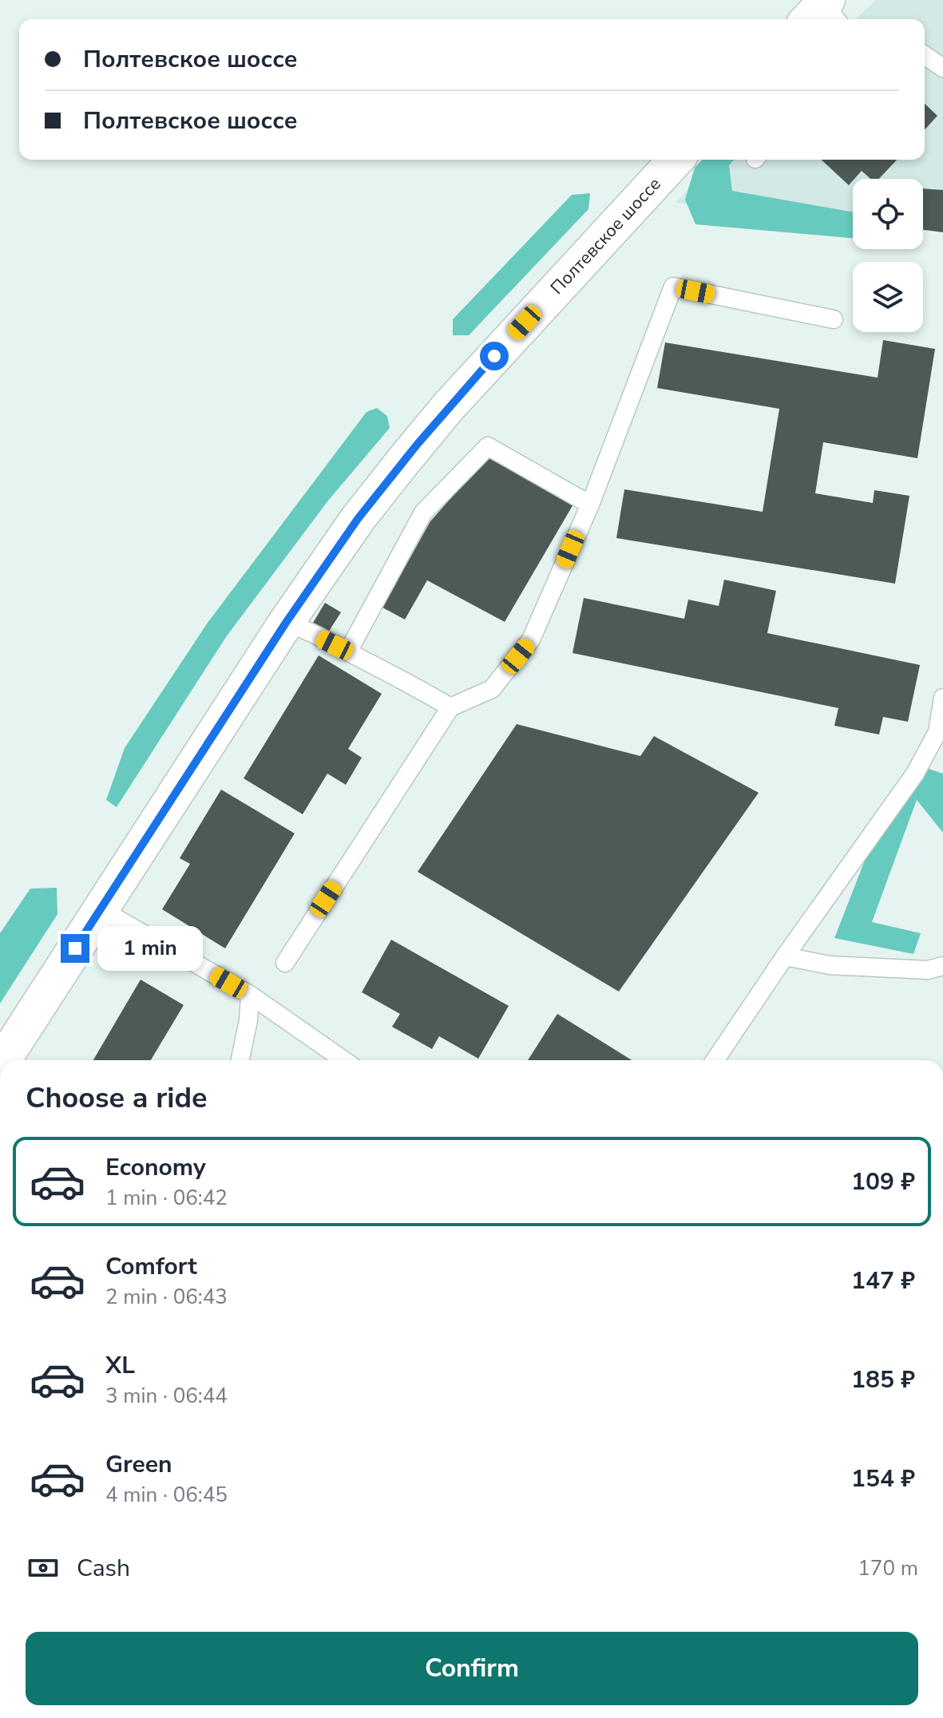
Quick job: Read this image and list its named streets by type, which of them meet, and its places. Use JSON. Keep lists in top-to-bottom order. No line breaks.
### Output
{"streets":{"street":["Полтевское шоссе"]},"page":{"banner":["Полтевское шоссе","Полтевское шоссе"],"bubble":"1 min","heading":"Choose a ride","list":[{"name":"Economy","note":"1 min · 06:42","value":"109 ₽"},{"name":"Comfort","note":"2 min · 06:43","value":"147 ₽"},{"name":"XL","note":"3 min · 06:44","value":"185 ₽"},{"name":"Green","note":"4 min · 06:45","value":"154 ₽"}],"pay":["Cash","170 m"],"buttons":"Confirm"}}
